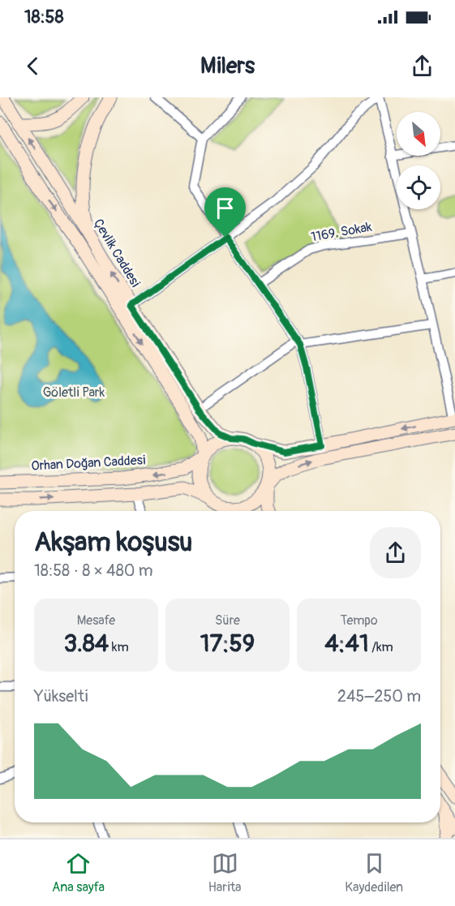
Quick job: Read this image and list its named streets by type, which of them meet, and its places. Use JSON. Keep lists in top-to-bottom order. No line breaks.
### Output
{"streets":{"main road":["Çevlik Caddesi","Orhan Doğan Caddesi"],"street":["1169. Sokak"]},"crossings":[["Çevlik Caddesi","Orhan Doğan Caddesi"]],"parks":["Göletli Park"],"north":"bottom right","page":{"status":"18:58","header":"Milers","heading":["Akşam koşusu","18:58 · 8 × 480 m"],"stats":[["Mesafe","3.84 km"],["Süre","17:59"],["Tempo","4:41 /km"]],"chart":["Yükselti","245–250 m"],"tabs":["Ana sayfa","Harita","Kaydedilen"]}}
